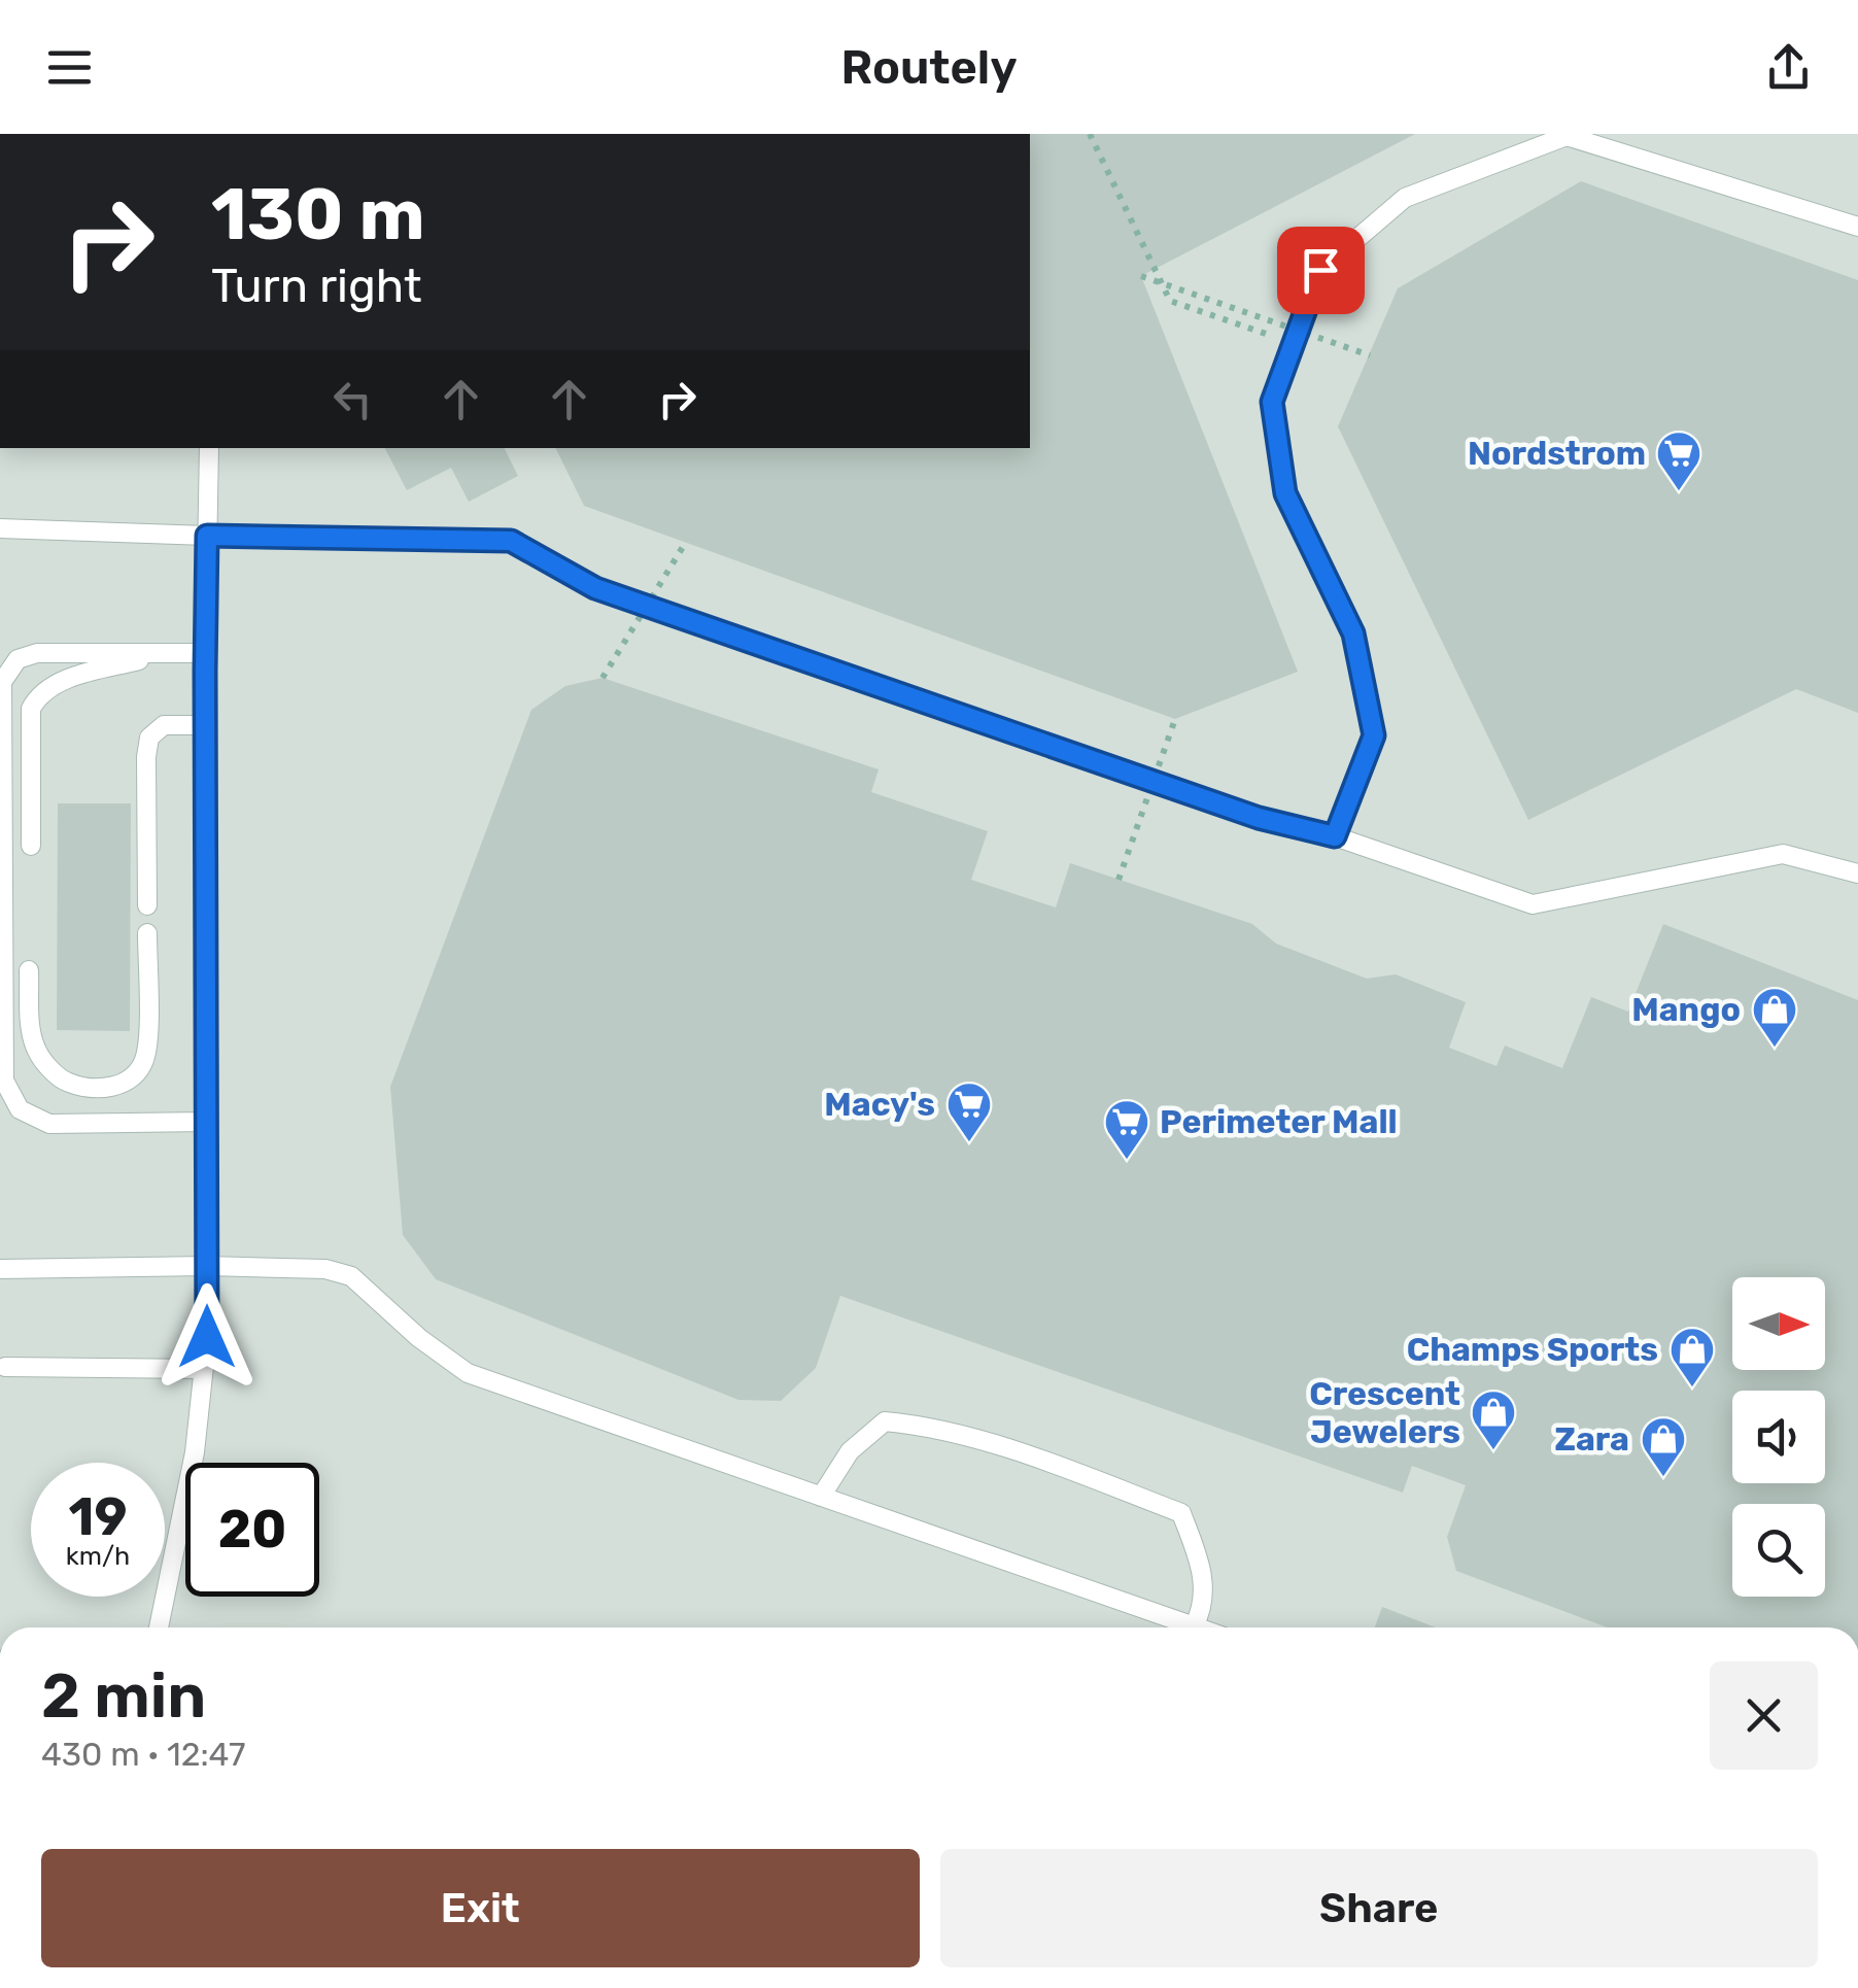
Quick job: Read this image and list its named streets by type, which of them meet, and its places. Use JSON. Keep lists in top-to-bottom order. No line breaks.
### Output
{"places":{"supermarket":["Nordstrom","Macy's","Perimeter Mall"],"shop":["Mango","Champs Sports","Crescent Jewelers","Zara"]},"north":"right","page":{"header":"Routely","turn":["130 m","Turn right"],"speed":"19 km/h","limit":"20","heading":["2 min","430 m · 12:47"],"buttons":["Exit","Share"]}}
